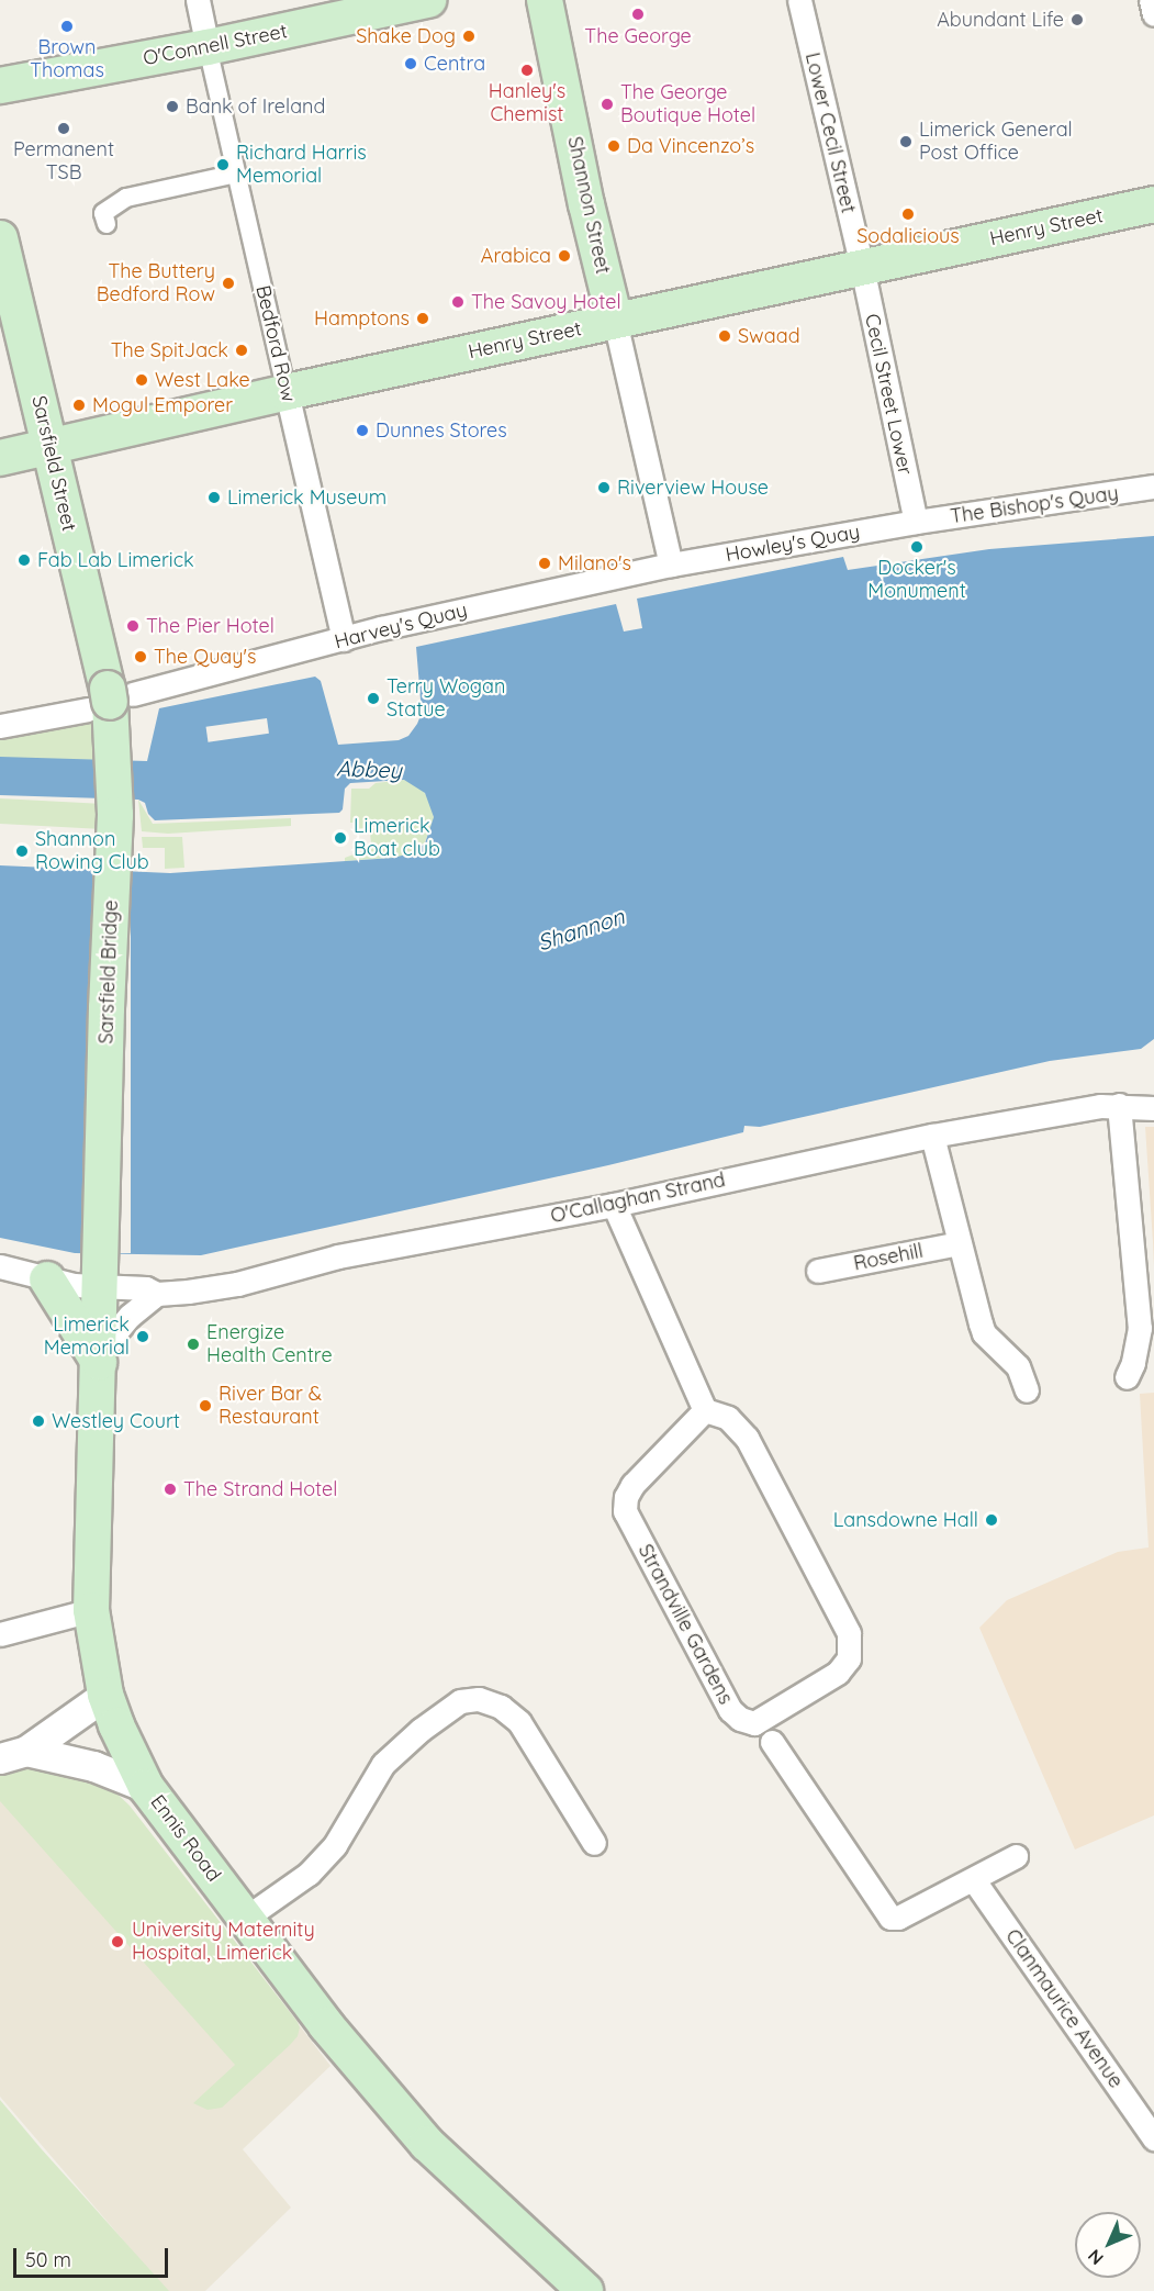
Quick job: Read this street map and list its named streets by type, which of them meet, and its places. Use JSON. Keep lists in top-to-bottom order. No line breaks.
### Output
{"streets":{"main road":["O'Connell Street","Shannon Street","Henry Street","Sarsfield Street","Sarsfield Bridge","Ennis Road"],"street":["Lower Cecil Street","Bedford Row","Cecil Street Lower","The Bishop's Quay","Howley's Quay","Harvey's Quay","O'Callaghan Strand","Rosehill","Strandville Gardens","Clanmaurice Avenue"]},"crossings":[["O'Connell Street","Bedford Row"],["Lower Cecil Street","Henry Street"],["Lower Cecil Street","Cecil Street Lower"],["Shannon Street","Henry Street"],["Shannon Street","Howley's Quay"],["Shannon Street","Harvey's Quay"],["Henry Street","Bedford Row"],["Henry Street","Cecil Street Lower"],["Henry Street","Sarsfield Street"],["Bedford Row","Harvey's Quay"],["Cecil Street Lower","The Bishop's Quay"],["Cecil Street Lower","Howley's Quay"],["Sarsfield Street","Harvey's Quay"],["Sarsfield Street","Sarsfield Bridge"],["The Bishop's Quay","Howley's Quay"],["Howley's Quay","Harvey's Quay"],["Harvey's Quay","Sarsfield Bridge"],["Sarsfield Bridge","O'Callaghan Strand"],["Sarsfield Bridge","Ennis Road"],["O'Callaghan Strand","Ennis Road"]],"water":["Abbey","Shannon"],"places":["The George","Abundant Life","Brown Thomas","Shake Dog","Centra","Hanley's Chemist","The George Boutique Hotel","Bank of Ireland","Permanent TSB","Limerick General Post Office","Da Vincenzo’s","Richard Harris Memorial","Sodalicious","Arabica","The Buttery Bedford Row","The Savoy Hotel","Hamptons","Swaad","The SpitJack","West Lake","Mogul Emporer","Dunnes Stores","Riverview House","Limerick Museum","Docker's Monument","Fab Lab Limerick","Milano's","The Pier Hotel","The Quay's","Terry Wogan Statue","Limerick Boat club","Shannon Rowing Club","Limerick Memorial","Energize Health Centre","River Bar & Restaurant","Westley Court","The Strand Hotel","Lansdowne Hall","University Maternity Hospital, Limerick"],"scale_bar":"50 m","north":"bottom left"}
